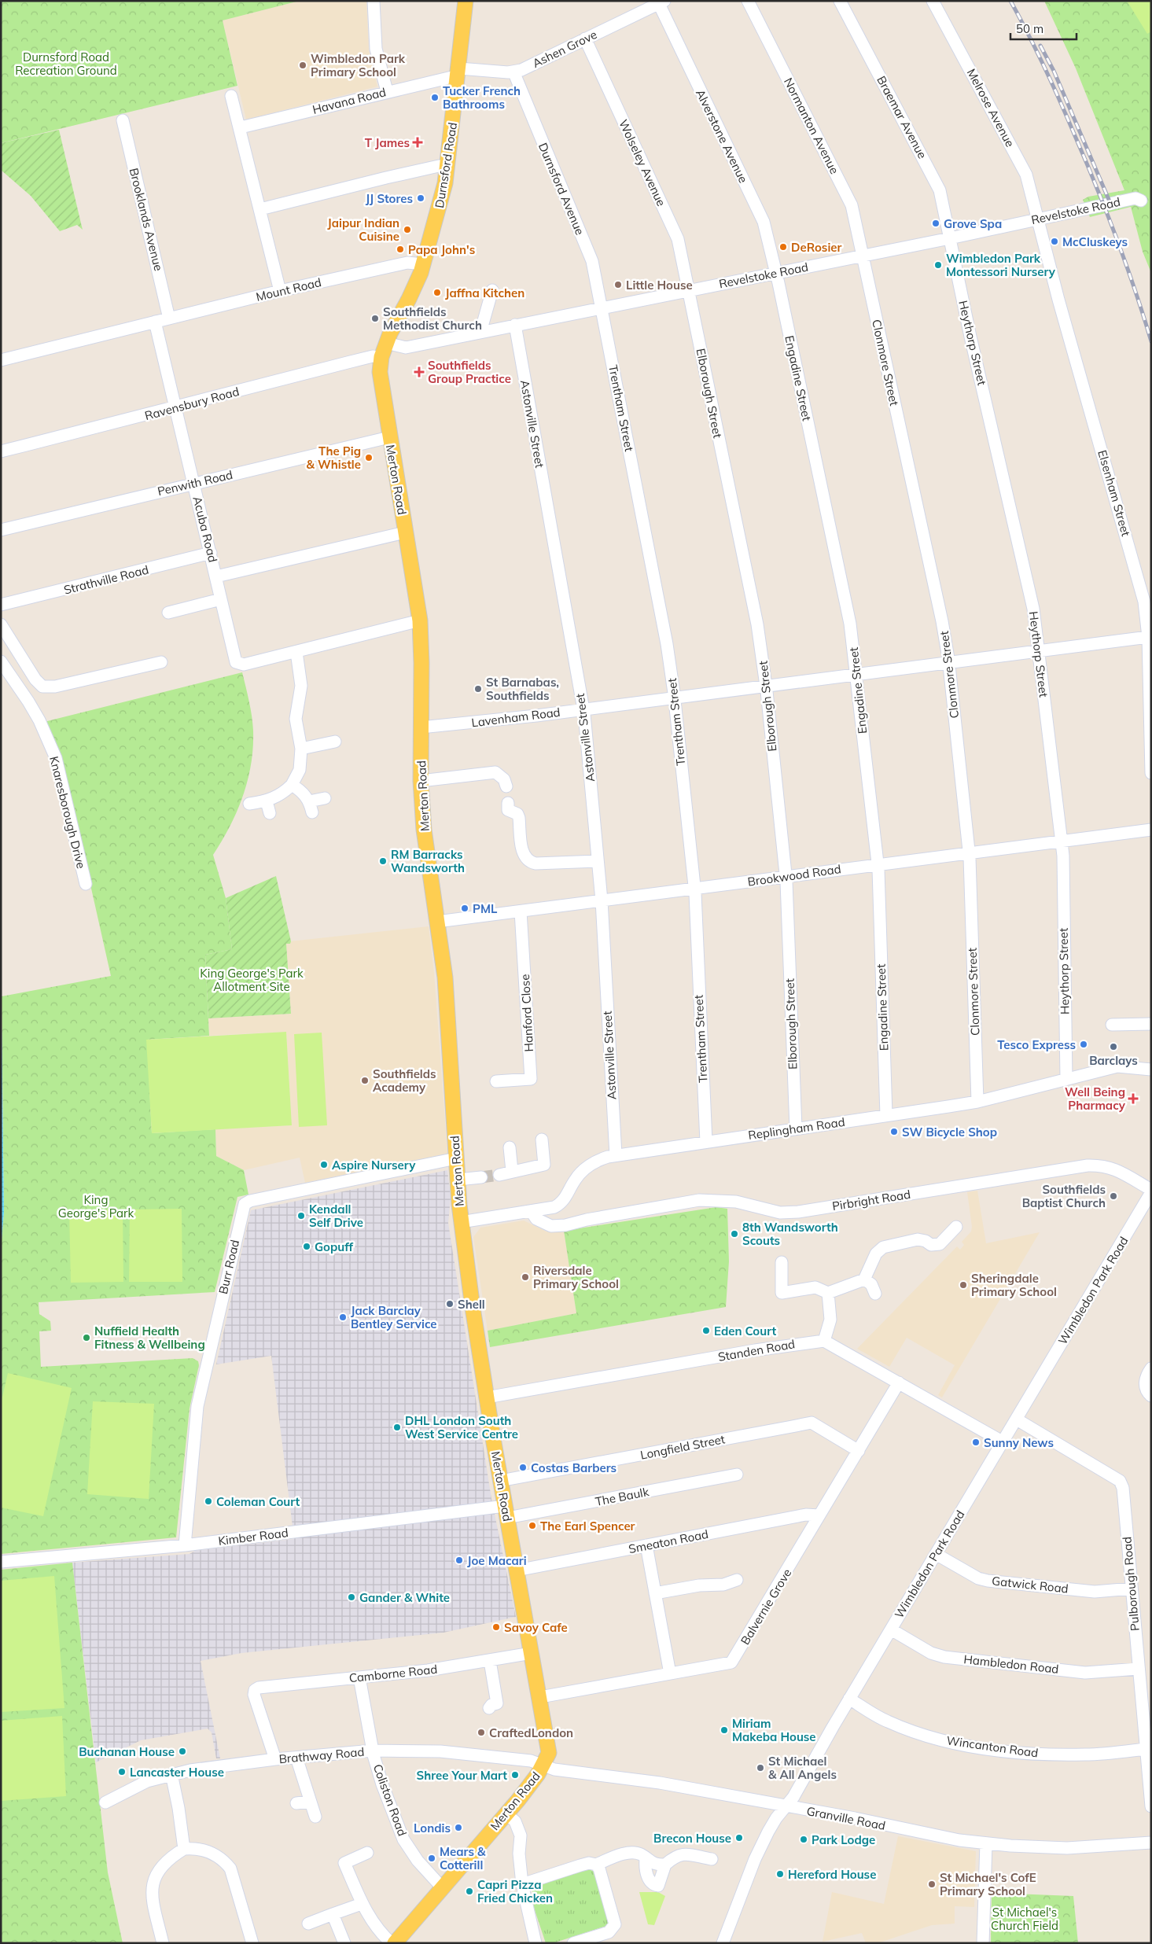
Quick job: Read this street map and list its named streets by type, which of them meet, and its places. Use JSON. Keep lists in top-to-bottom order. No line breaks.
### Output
{"streets":{"main road":["Durnsford Road","Merton Road"],"street":["Ashen Grove","Havana Road","Melrose Avenue","Braemar Avenue","Normanton Avenue","Alverstone Avenue","Wolseley Avenue","Durnsford Avenue","Revelstoke Road","Brooklands Avenue","Mount Road","Heythorp Street","Clonmore Street","Engadine Street","Elborough Street","Ravensbury Road","Trentham Street","Astonville Street","Penwith Road","Elsenham Street","Acuba Road","Strathville Road","Lavenham Road","Knaresborough Drive","Brookwood Road","Hanford Close","Replingham Road","Pirbright Road","Burr Road","Wimbledon Park Road","Standen Road","Longfield Street","The Baulk","Kimber Road","Smeaton Road","Pulborough Road","Gatwick Road","Balvernie Grove","Hambledon Road","Camborne Road","Wincanton Road","Brathway Road","Coliston Road","Granville Road"]},"crossings":[["Ashen Grove","Havana Road"],["Ashen Grove","Alverstone Avenue"],["Ashen Grove","Wolseley Avenue"],["Ashen Grove","Durnsford Road"],["Ashen Grove","Durnsford Avenue"],["Havana Road","Durnsford Road"],["Melrose Avenue","Revelstoke Road"],["Melrose Avenue","Elsenham Street"],["Braemar Avenue","Revelstoke Road"],["Braemar Avenue","Heythorp Street"],["Normanton Avenue","Revelstoke Road"],["Normanton Avenue","Clonmore Street"],["Alverstone Avenue","Revelstoke Road"],["Alverstone Avenue","Engadine Street"],["Wolseley Avenue","Revelstoke Road"],["Wolseley Avenue","Elborough Street"],["Durnsford Road","Revelstoke Road"],["Durnsford Road","Mount Road"],["Durnsford Road","Merton Road"],["Durnsford Avenue","Revelstoke Road"],["Durnsford Avenue","Trentham Street"],["Revelstoke Road","Heythorp Street"],["Revelstoke Road","Clonmore Street"],["Revelstoke Road","Engadine Street"],["Revelstoke Road","Elborough Street"],["Revelstoke Road","Trentham Street"],["Revelstoke Road","Astonville Street"],["Revelstoke Road","Merton Road"],["Revelstoke Road","Elsenham Street"],["Brooklands Avenue","Mount Road"],["Mount Road","Acuba Road"],["Heythorp Street","Lavenham Road"],["Heythorp Street","Brookwood Road"],["Heythorp Street","Replingham Road"],["Clonmore Street","Lavenham Road"],["Clonmore Street","Brookwood Road"],["Clonmore Street","Replingham Road"],["Engadine Street","Lavenham Road"],["Engadine Street","Brookwood Road"],["Engadine Street","Replingham Road"],["Elborough Street","Lavenham Road"],["Elborough Street","Brookwood Road"],["Elborough Street","Replingham Road"],["Ravensbury Road","Merton Road"],["Ravensbury Road","Acuba Road"],["Trentham Street","Lavenham Road"],["Trentham Street","Brookwood Road"],["Trentham Street","Replingham Road"],["Astonville Street","Lavenham Road"],["Astonville Street","Brookwood Road"],["Astonville Street","Replingham Road"],["Merton Road","Penwith Road"],["Merton Road","Lavenham Road"],["Merton Road","Brookwood Road"],["Merton Road","Burr Road"],["Merton Road","Standen Road"],["Merton Road","Longfield Street"],["Merton Road","The Baulk"],["Merton Road","Kimber Road"],["Merton Road","Smeaton Road"],["Merton Road","Balvernie Grove"],["Merton Road","Camborne Road"],["Merton Road","Brathway Road"],["Merton Road","Coliston Road"],["Merton Road","Granville Road"],["Penwith Road","Acuba Road"],["Elsenham Street","Lavenham Road"],["Acuba Road","Strathville Road"],["Brookwood Road","Hanford Close"],["Replingham Road","Pirbright Road"],["Pirbright Road","Wimbledon Park Road"],["Burr Road","Kimber Road"],["Wimbledon Park Road","Pulborough Road"],["Wimbledon Park Road","Gatwick Road"],["Wimbledon Park Road","Hambledon Road"],["Wimbledon Park Road","Wincanton Road"],["Wimbledon Park Road","Granville Road"],["Longfield Street","Balvernie Grove"],["The Baulk","Kimber Road"],["Smeaton Road","Balvernie Grove"],["Pulborough Road","Gatwick Road"],["Pulborough Road","Hambledon Road"],["Pulborough Road","Wincanton Road"],["Camborne Road","Brathway Road"],["Camborne Road","Coliston Road"],["Brathway Road","Coliston Road"],["Brathway Road","Granville Road"]],"parks":["Durnsford Road Recreation Ground","King George's Park Allotment Site","King George's Park","St Michael's Church Field"],"places":{"other":["Wimbledon Park Primary School","Tucker French Bathrooms","JJ Stores","Grove Spa","Jaipur Indian Cuisine","McCluskeys","DeRosier","Papa John's","Wimbledon Park Montessori Nursery","Little House","Jaffna Kitchen","Southfields Methodist Church","The Pig & Whistle","St Barnabas, Southfields","RM Barracks Wandsworth","PML","Tesco Express","Barclays","Southfields Academy","SW Bicycle Shop","Aspire Nursery","Southfields Baptist Church","Kendall Self Drive","8th Wandsworth Scouts","Gopuff","Riversdale Primary School","Sheringdale Primary School","Shell","Jack Barclay Bentley Service","Eden Court","Nuffield Health Fitness & Wellbeing","DHL London South West Service Centre","Sunny News","Costas Barbers","Coleman Court","The Earl Spencer","Joe Macari","Gander & White","Savoy Cafe","Miriam Makeba House","CraftedLondon","Buchanan House","St Michael & All Angels","Lancaster House","Shree Your Mart","Londis","Brecon House","Park Lodge","Mears & Cotterill","Hereford House","St Michael's CofE Primary School","Capri Pizza Fried Chicken"],"health":["T James","Southfields Group Practice","Well Being Pharmacy"]},"scale_bar":"50 m"}
